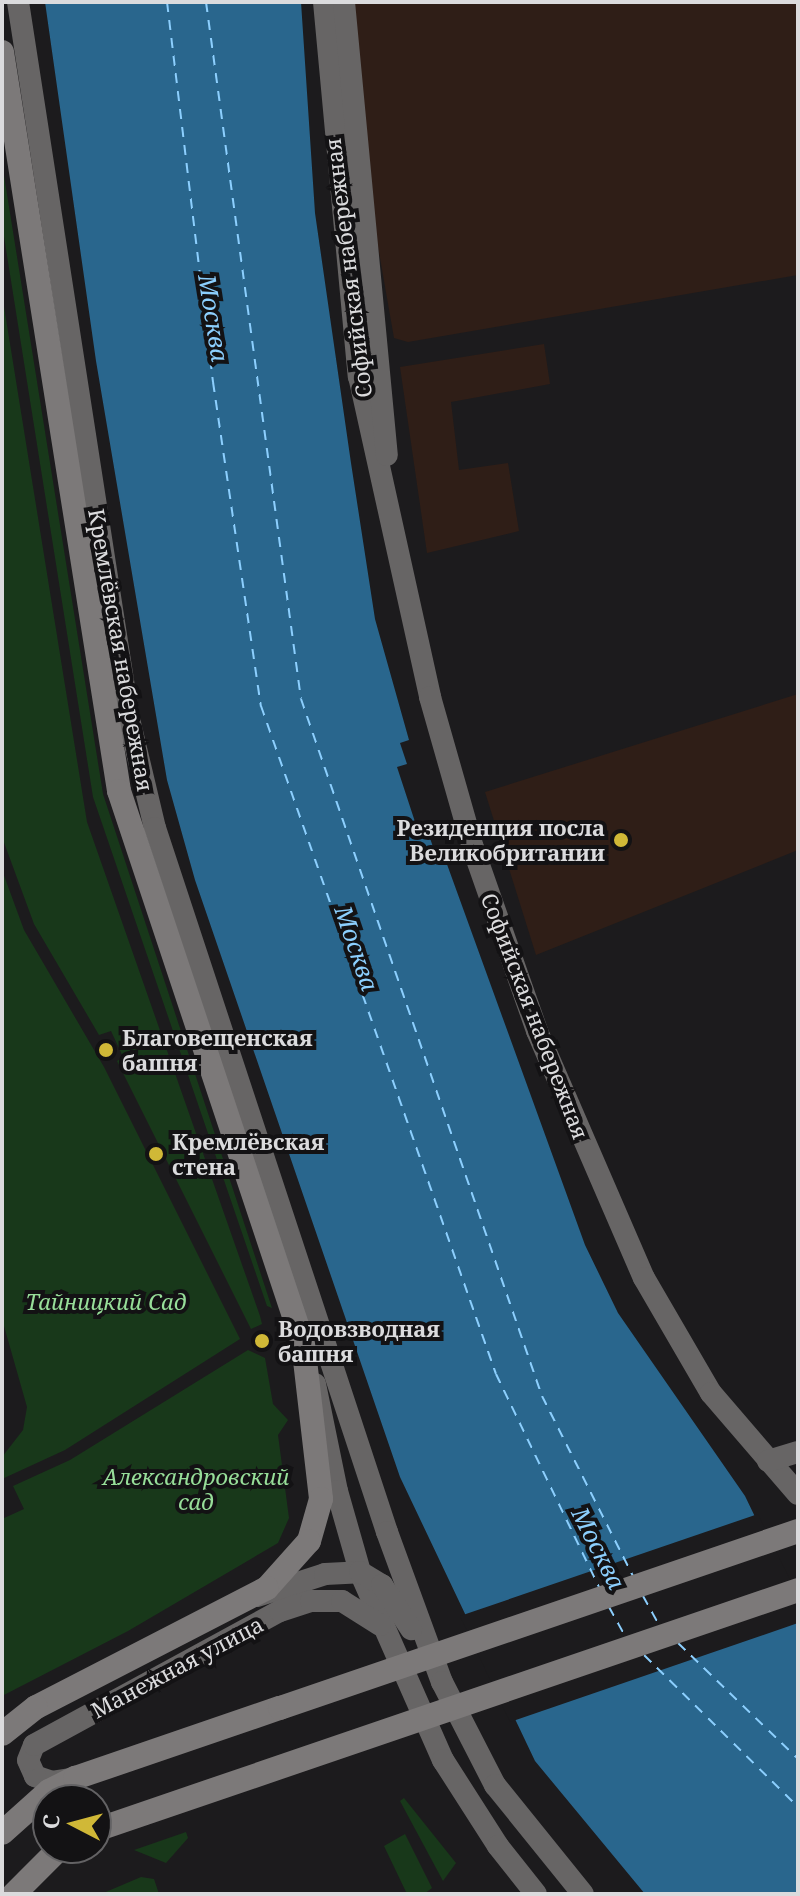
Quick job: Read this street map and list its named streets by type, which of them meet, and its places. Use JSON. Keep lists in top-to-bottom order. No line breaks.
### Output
{"streets":{"main road":["Софийская набережная","Кремлёвская набережная","Манежная улица"]},"crossings":[["Кремлёвская набережная","Манежная улица"]],"water":["Москва"],"parks":["Тайницкий Сад","Александровский сад"],"places":["Резиденция посла Великобритании","Благовещенская башня","Кремлёвская стена","Водовзводная башня"],"north":"left"}
